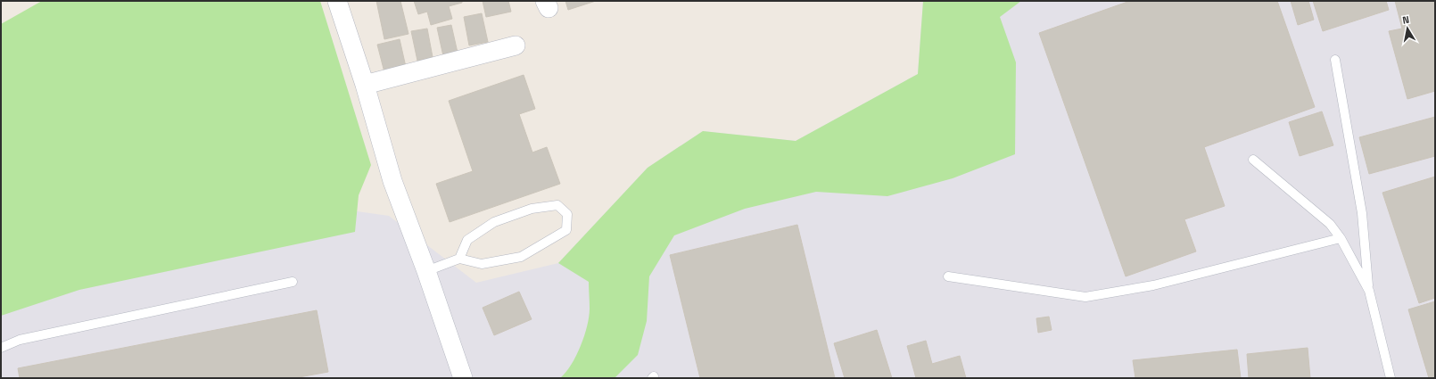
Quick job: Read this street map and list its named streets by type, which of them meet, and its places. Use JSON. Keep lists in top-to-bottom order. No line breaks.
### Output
{"north":"top"}
